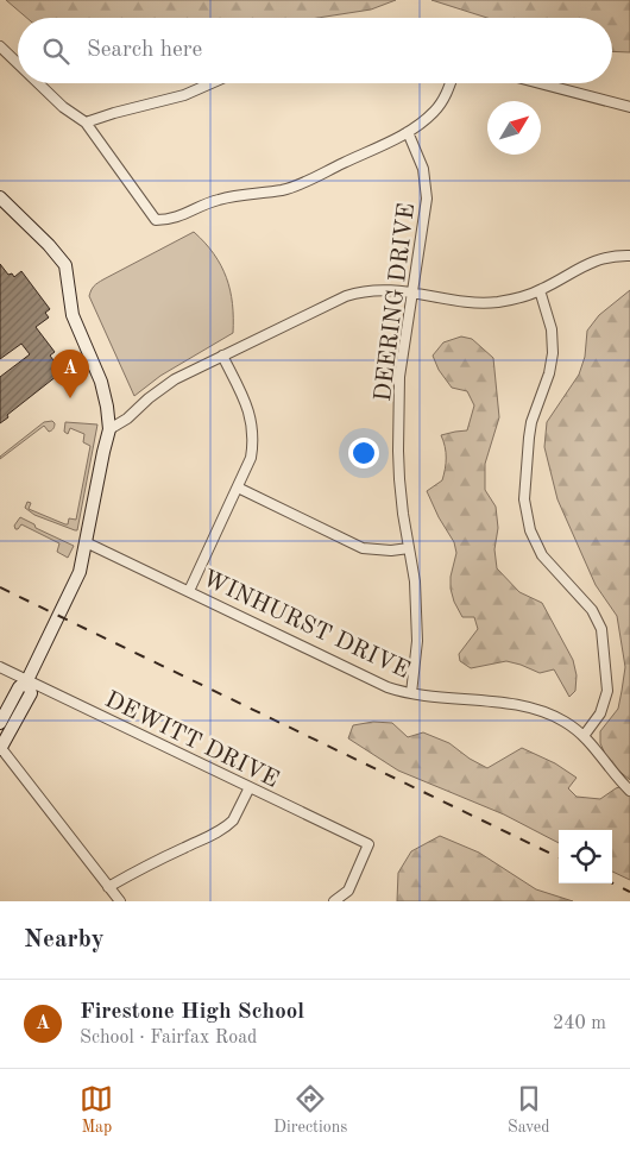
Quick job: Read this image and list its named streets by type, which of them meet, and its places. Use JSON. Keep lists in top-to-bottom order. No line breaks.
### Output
{"streets":{"street":["DEERING DRIVE","WINHURST DRIVE","DEWITT DRIVE"]},"crossings":[["DEERING DRIVE","WINHURST DRIVE"]],"north":"top right","page":{"search":"Search here","pins":"A","heading":"Nearby","list":[{"mark":"A","name":"Firestone High School","note":"School · Fairfax Road","value":"240 m"}],"nav":["Map","Directions","Saved"]}}
